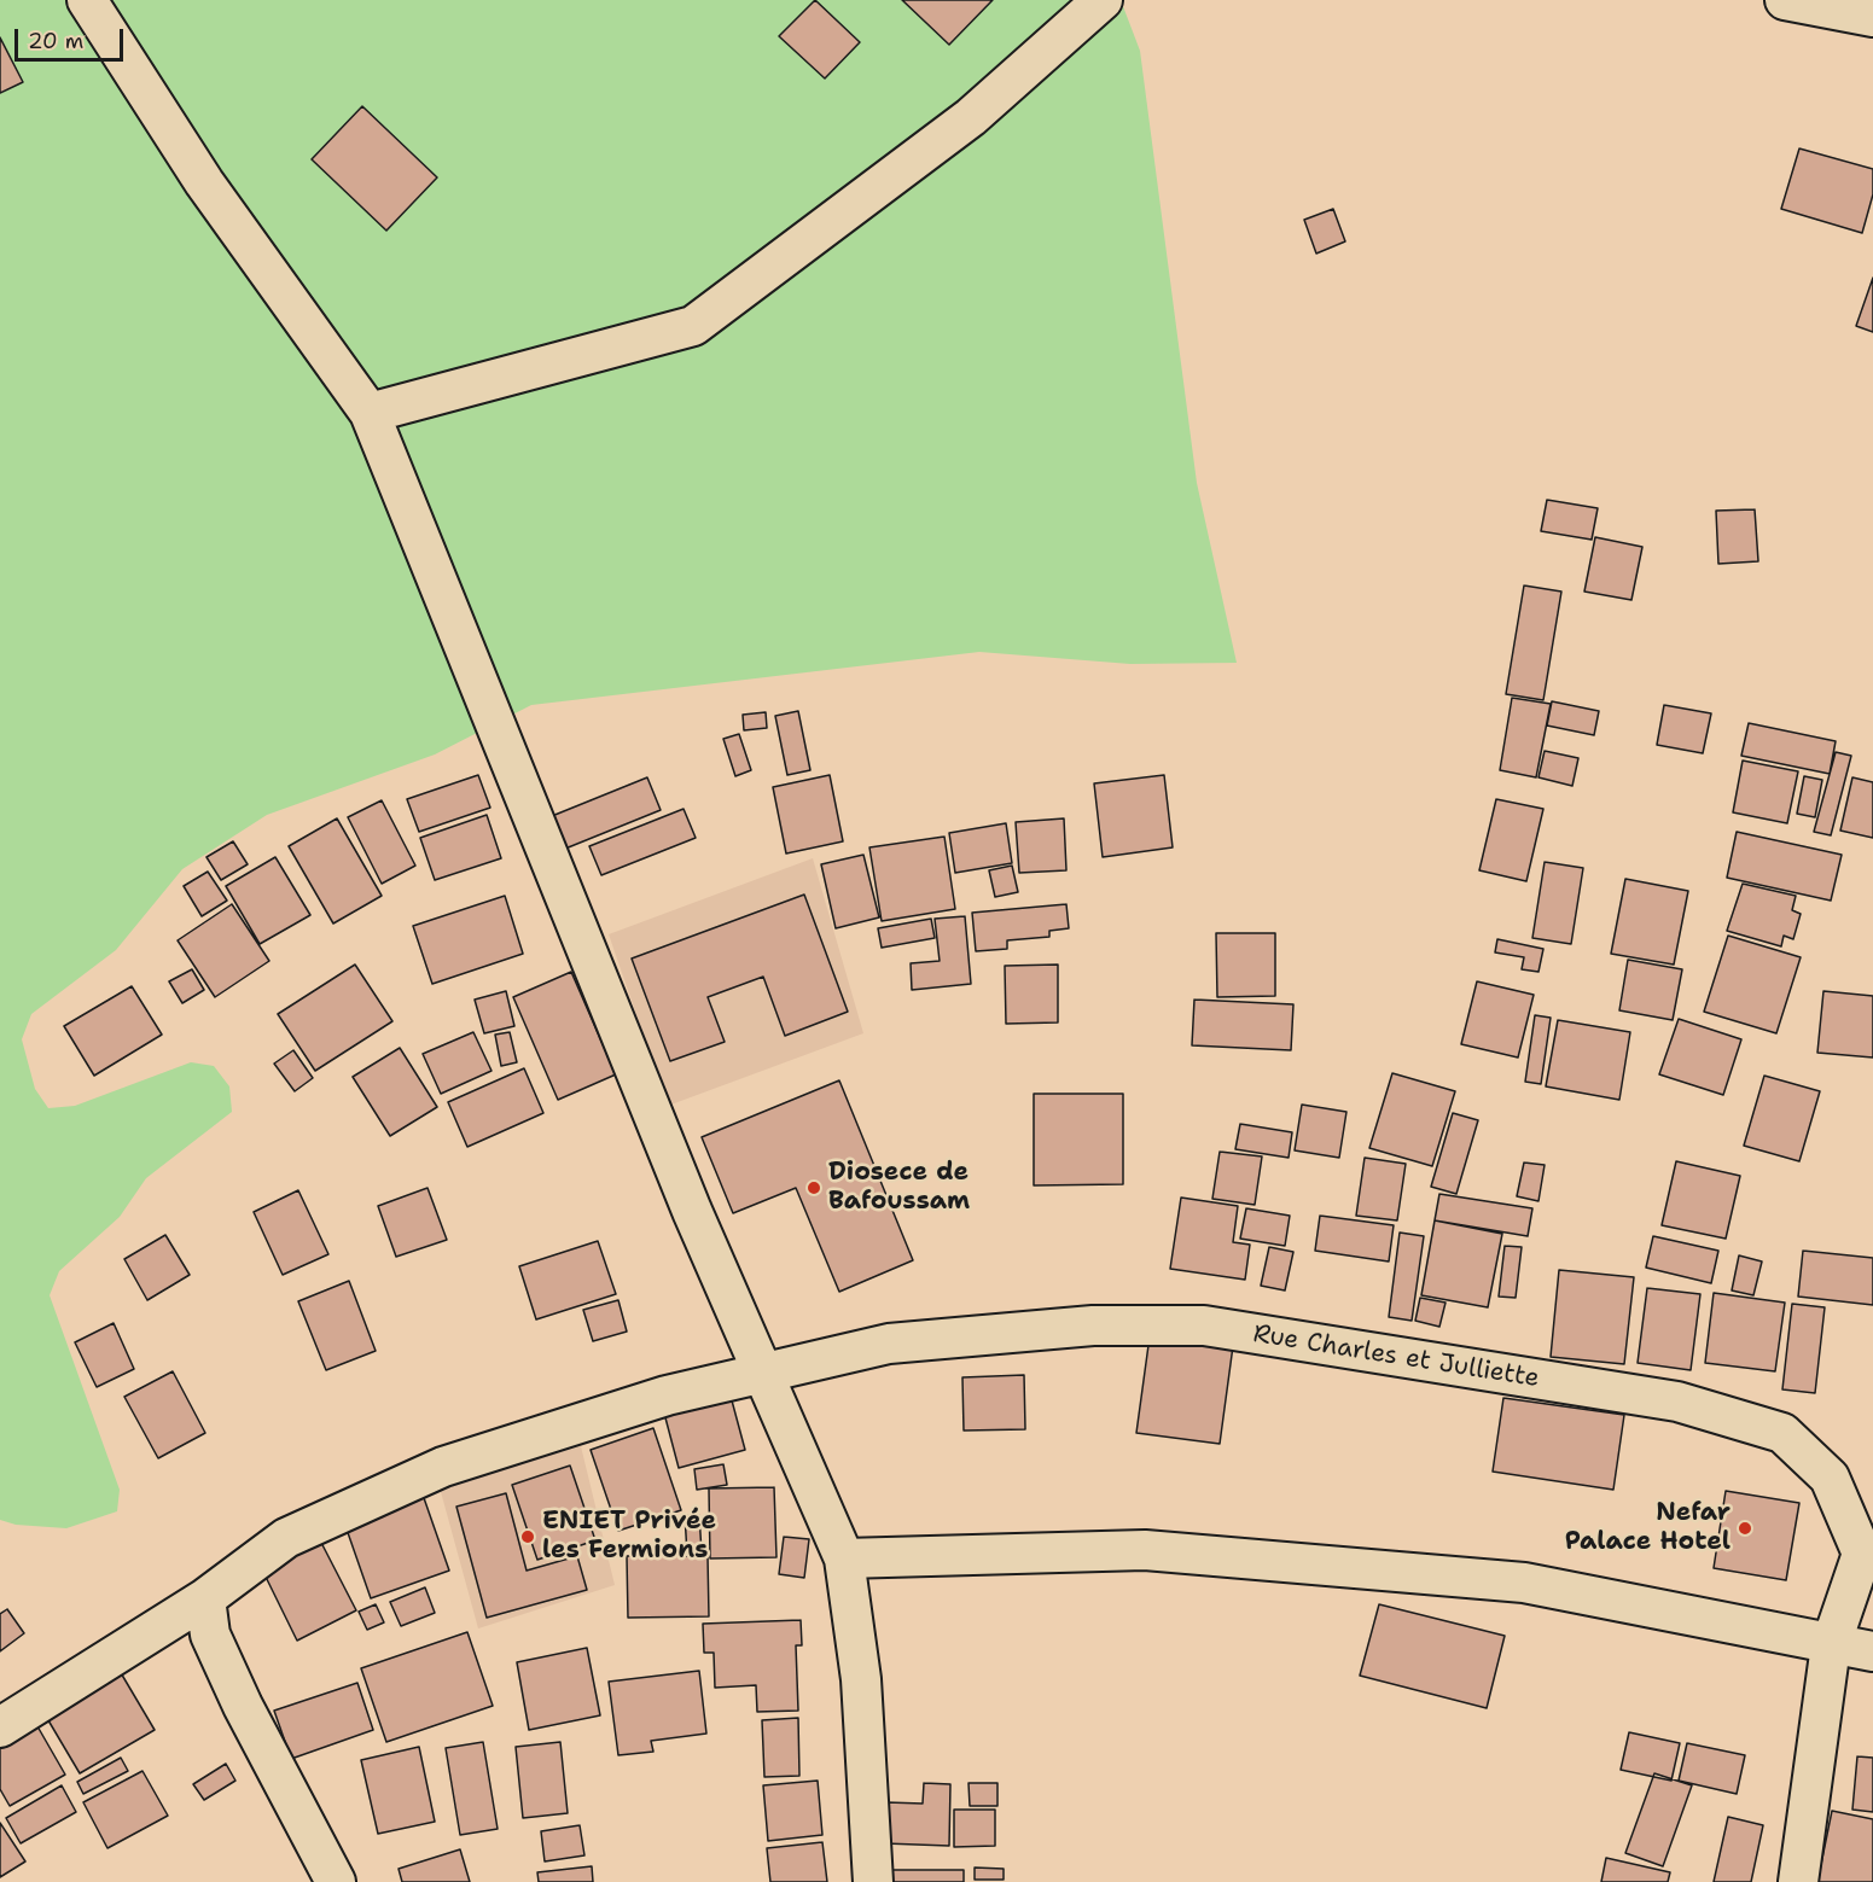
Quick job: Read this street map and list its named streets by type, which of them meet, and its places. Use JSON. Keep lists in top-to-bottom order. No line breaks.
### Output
{"streets":{"street":["Rue Charles et Julliette"]},"places":["Diosece de Bafoussam","Nefar Palace Hotel","ENIET Privée les Fermions"],"scale_bar":"20 m"}
